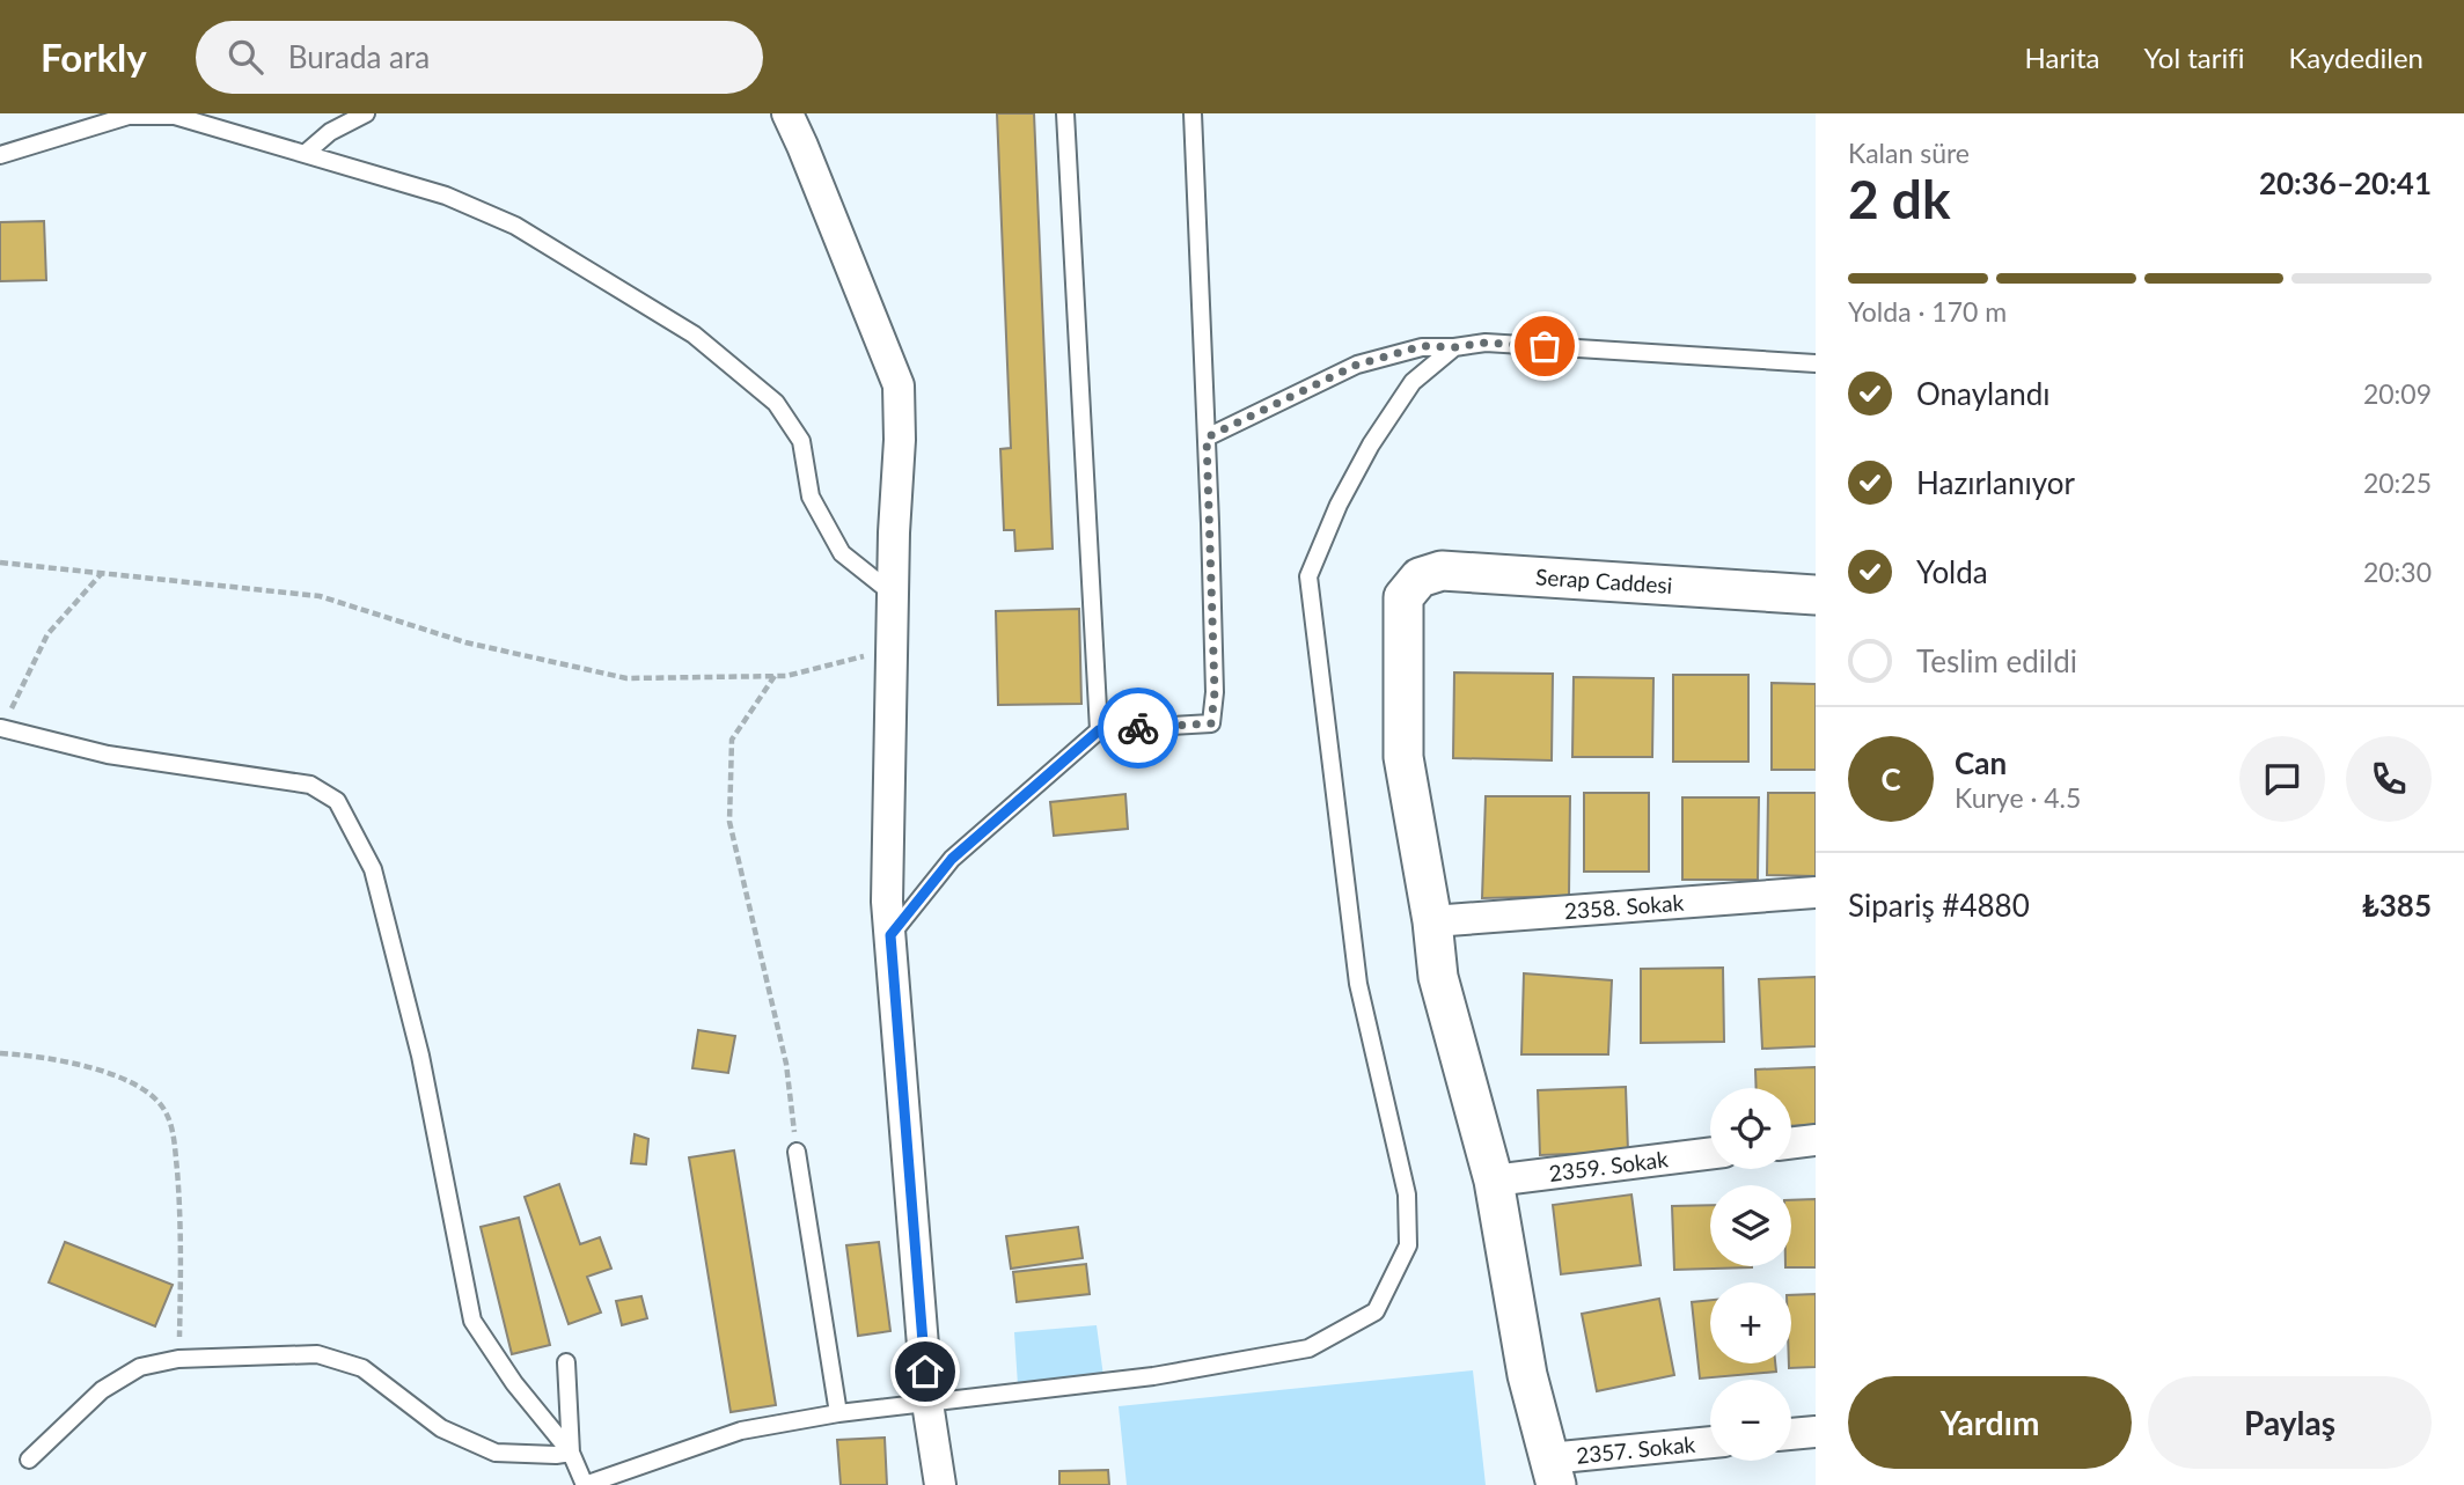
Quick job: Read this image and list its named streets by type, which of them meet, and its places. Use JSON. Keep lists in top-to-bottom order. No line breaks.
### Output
{"streets":{"street":["Serap Caddesi","2358. Sokak","2359. Sokak","2357. Sokak"]},"crossings":[["Serap Caddesi","2358. Sokak"]],"page":{"header":"Forkly","search":"Burada ara","nav":["Harita","Yol tarifi","Kaydedilen"],"heading":["2 dk","Kalan süre","20:36–20:41"],"panel":["Can","Kurye · 4.5","Sipariş #4880","₺385"],"bar":"Yolda · 170 m","list":[["Onaylandı","20:09"],["Hazırlanıyor","20:25"],["Yolda","20:30"],"Teslim edildi"],"round":"C","map_buttons":["+","−"],"buttons":["Yardım","Paylaş"]}}
